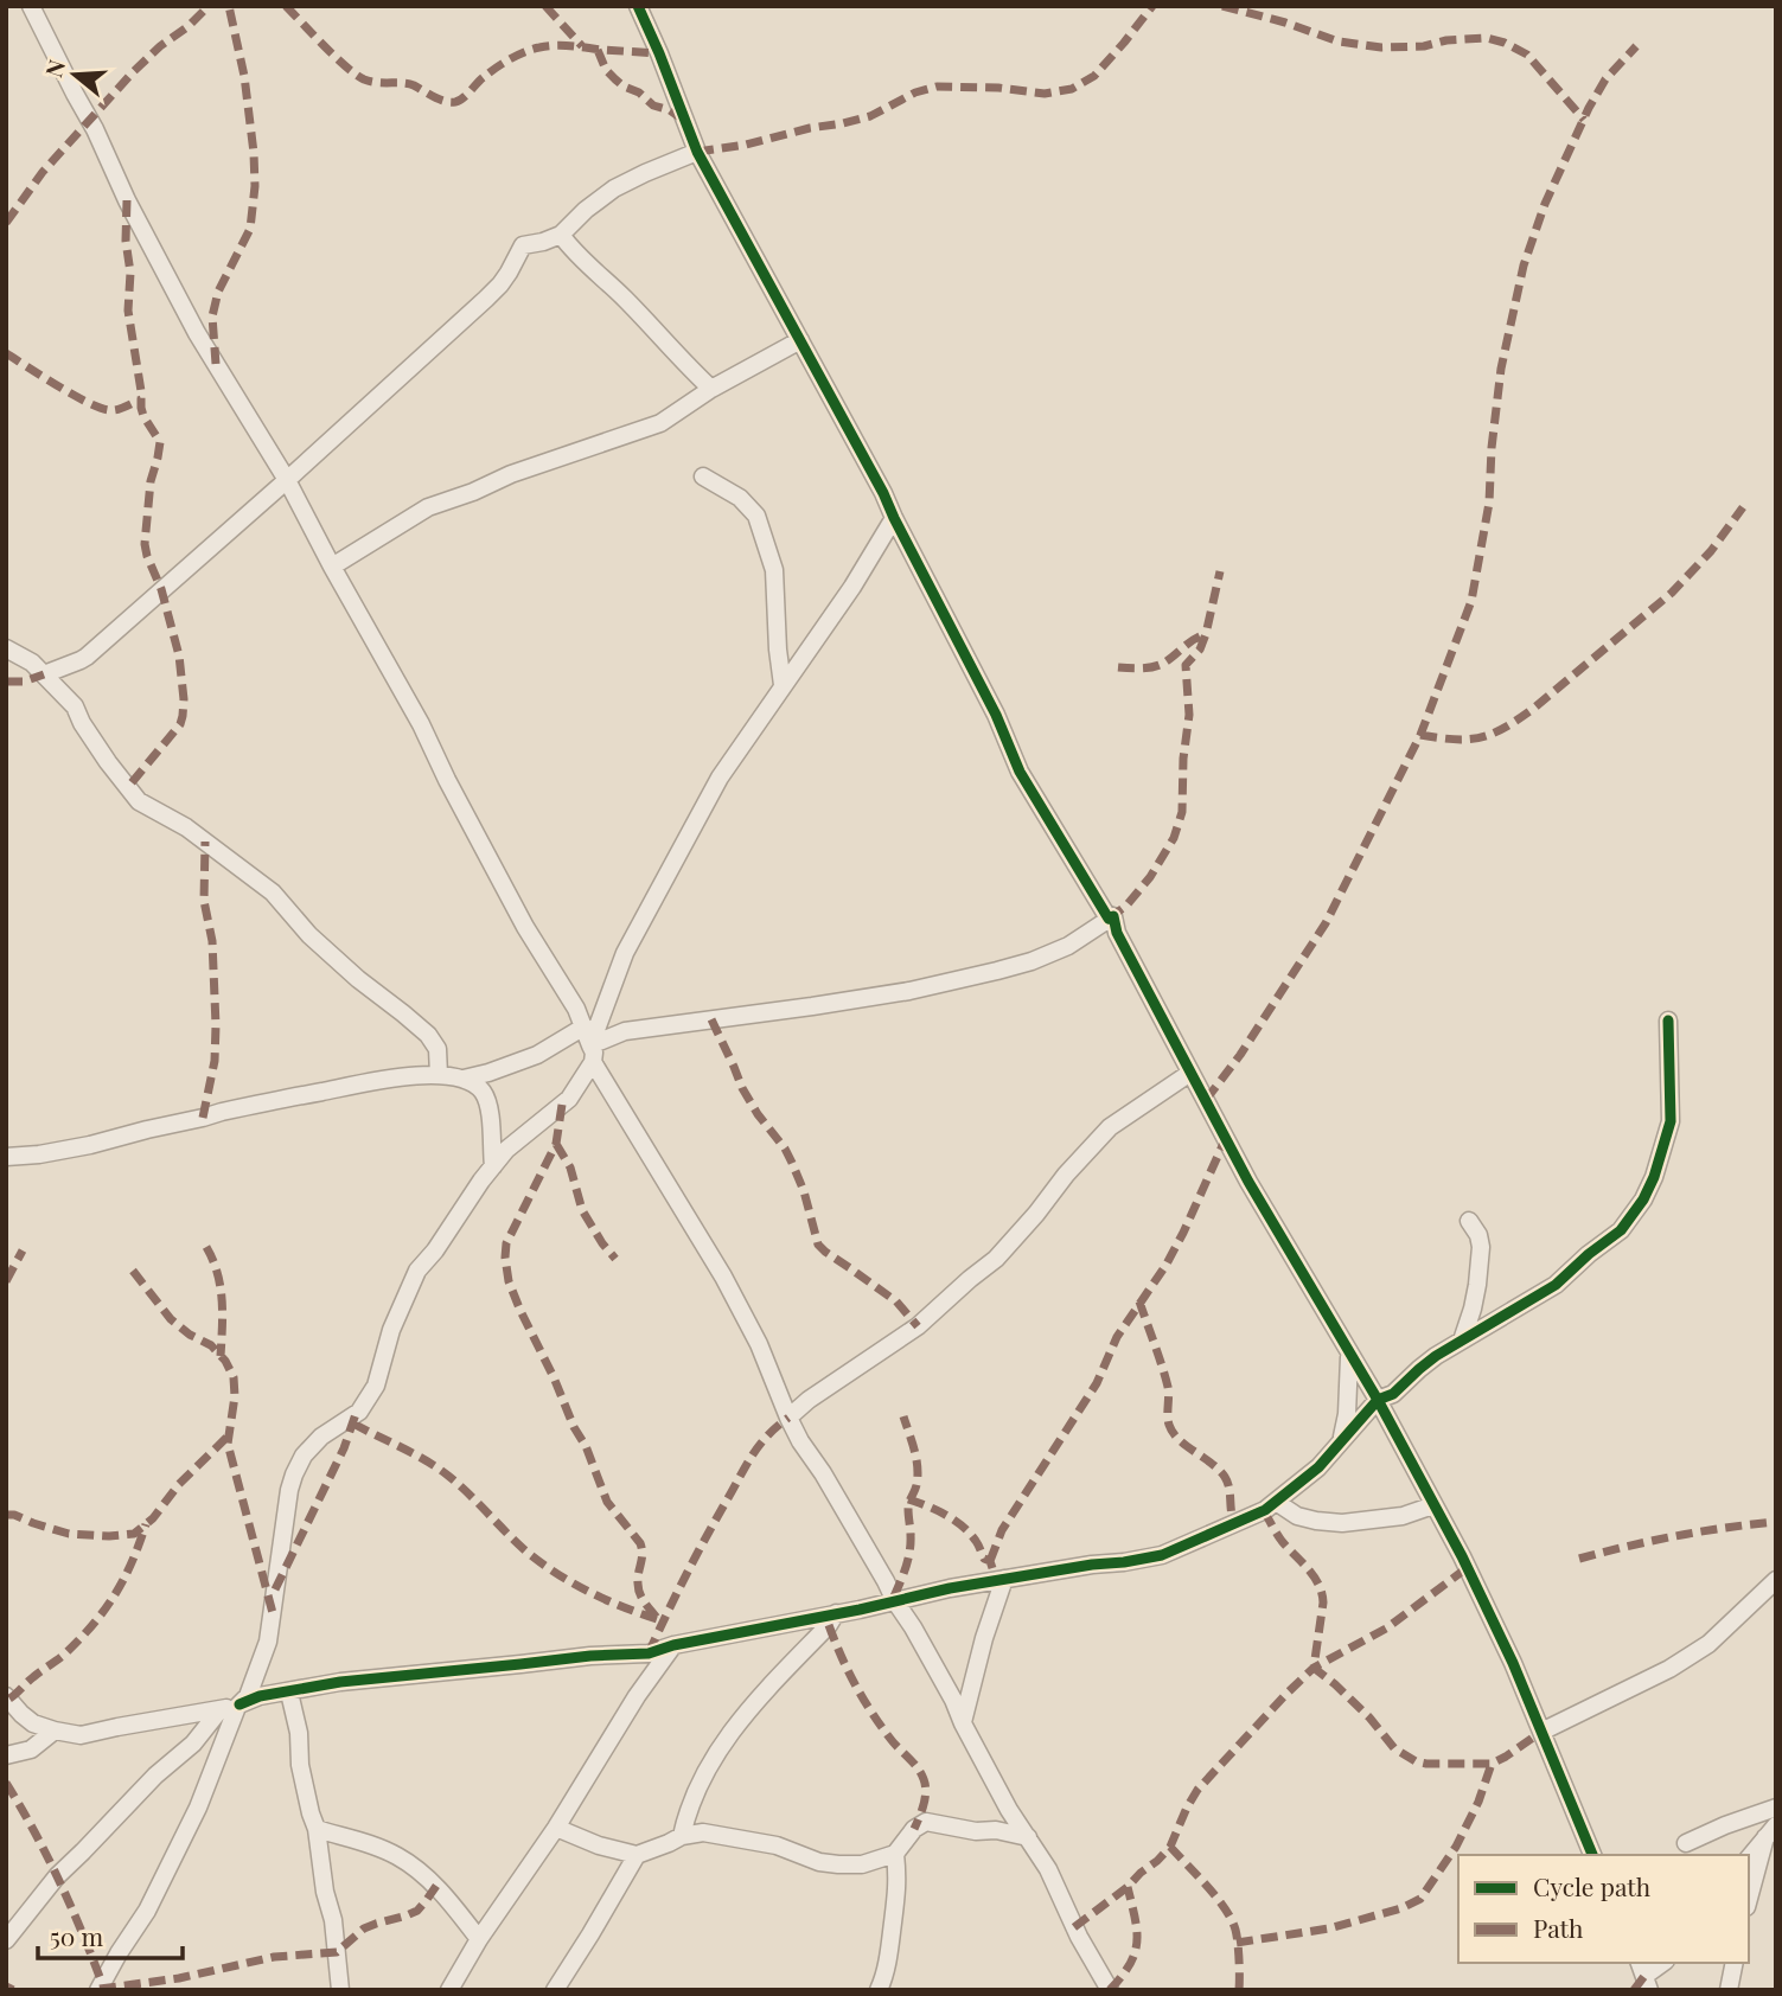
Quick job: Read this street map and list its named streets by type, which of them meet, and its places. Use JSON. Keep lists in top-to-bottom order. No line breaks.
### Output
{"legend":["Cycle path","Path"],"scale_bar":"50 m","north":"left"}
